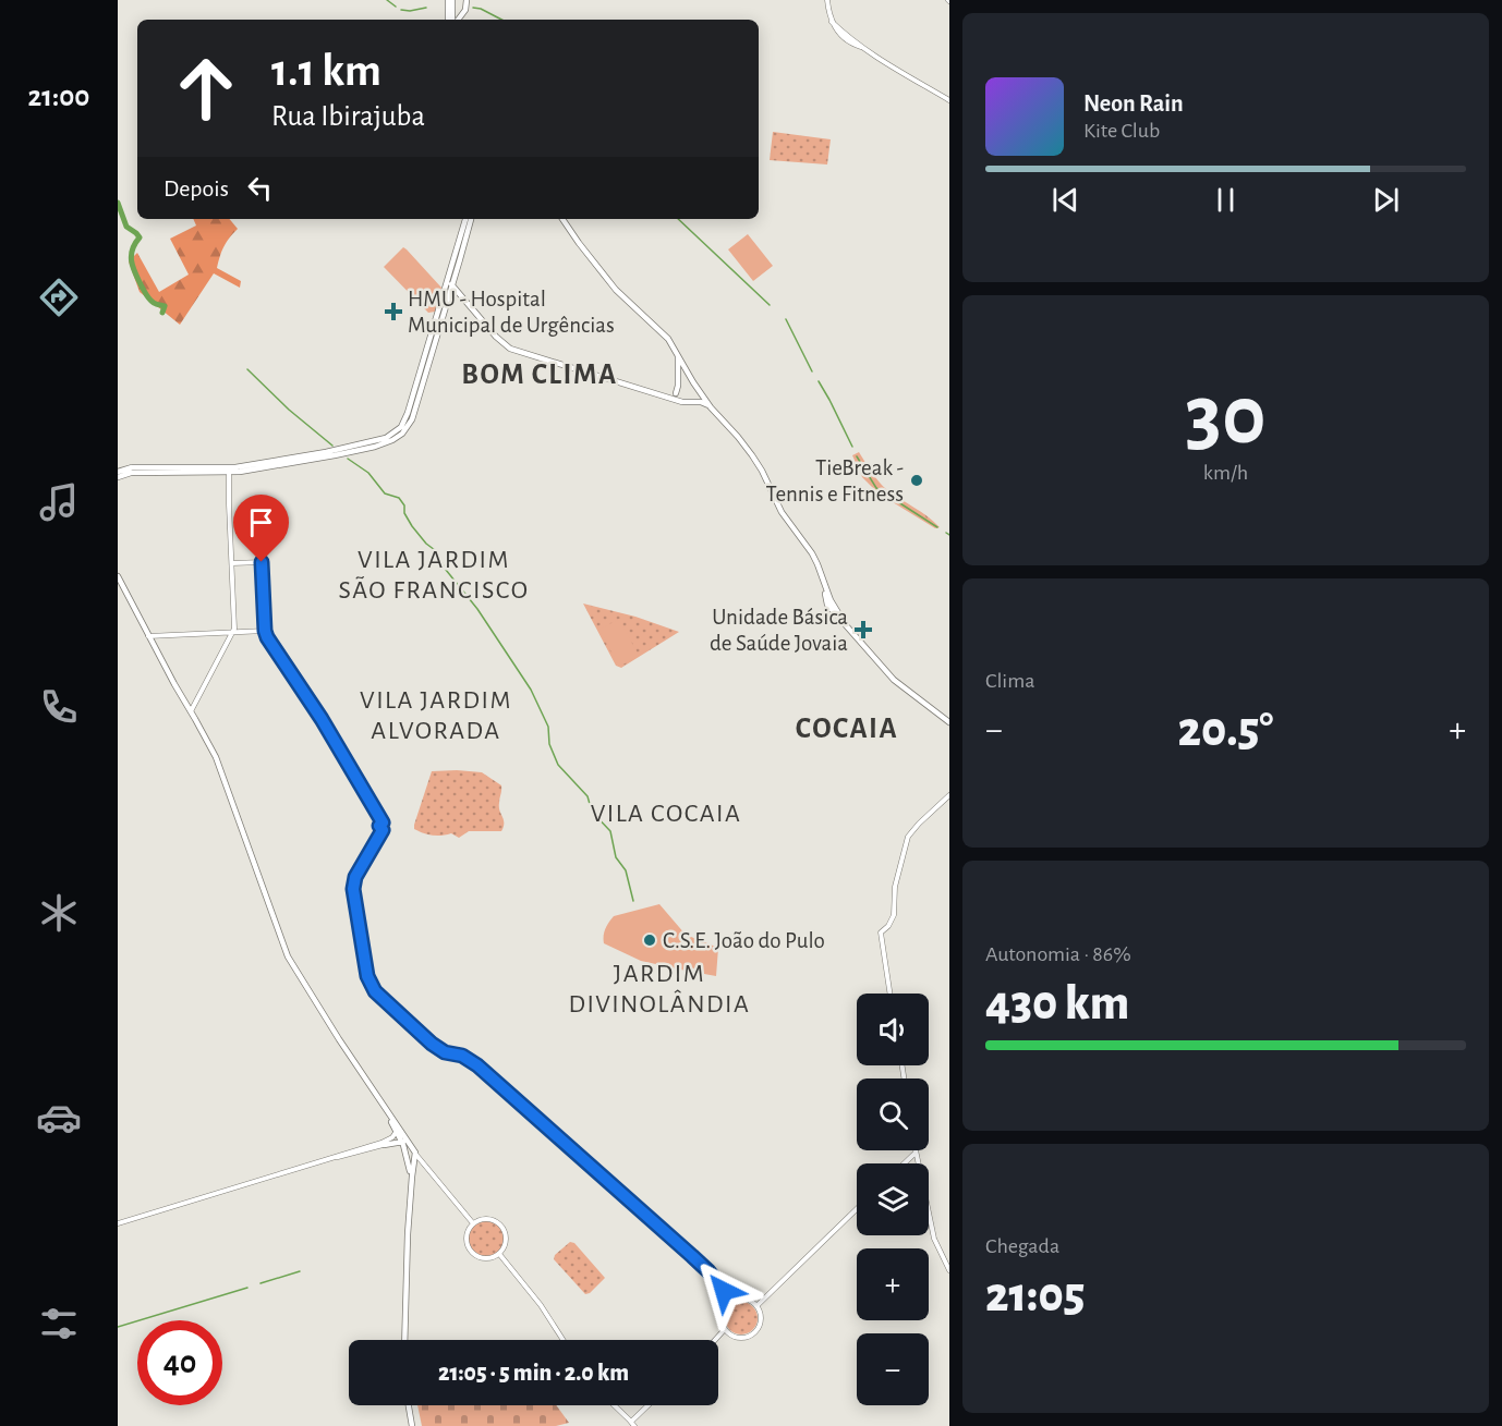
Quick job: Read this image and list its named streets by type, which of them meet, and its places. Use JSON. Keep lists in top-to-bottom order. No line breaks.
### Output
{"districts":["BOM CLIMA","VILA JARDIM SÃO FRANCISCO","VILA JARDIM ALVORADA","COCAIA","VILA COCAIA","JARDIM DIVINOLÂNDIA"],"places":{"health":["HMU - Hospital Municipal de Urgências","Unidade Básica de Saúde Jovaia"],"other":["TieBreak - Tennis e Fitness","C.S.E. João do Pulo"]},"page":{"tabs":"21:00","turn":["1.1 km","Rua Ibirajuba"],"song":["Neon Rain","Kite Club"],"then":"Depois","tile":[["30","km/h"],"Clima",["Autonomia · 86%","430 km"],["Chegada","21:05"]],"heat":["−","20.5°","+"],"map_buttons":["+","−"],"limit":"40","trip":"21:05 · 5 min · 2.0 km"}}
